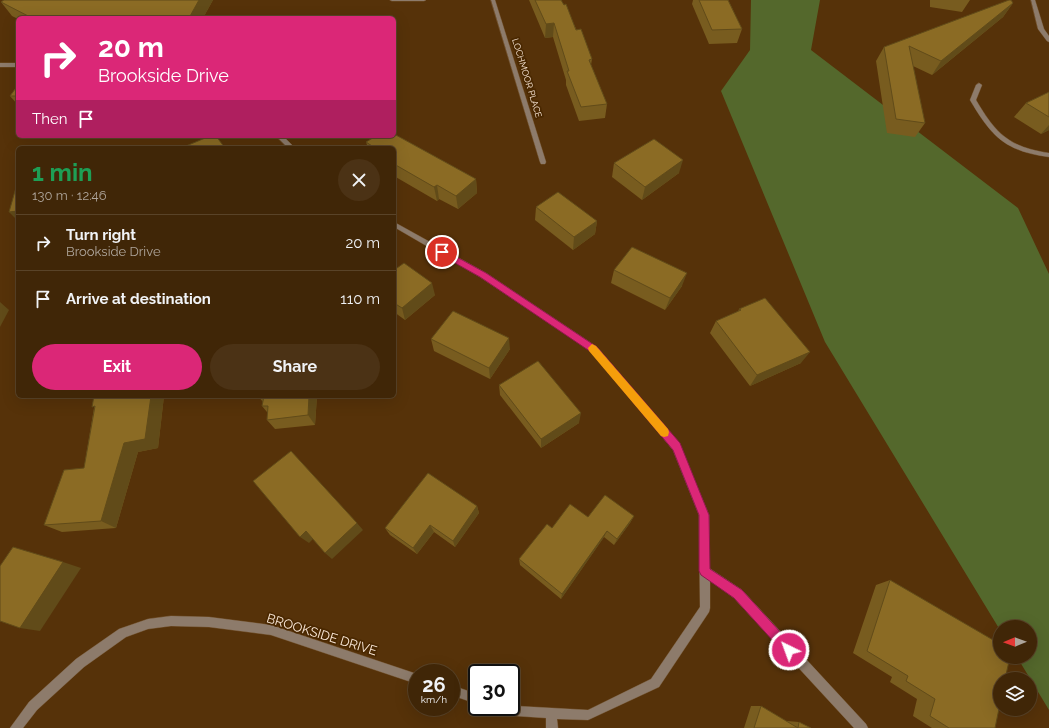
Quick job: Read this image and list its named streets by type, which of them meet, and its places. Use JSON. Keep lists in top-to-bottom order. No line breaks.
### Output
{"streets":{"street":["LOCHMOOR PLACE","BROOKSIDE DRIVE"]},"north":"left","page":{"turn":["20 m","Brookside Drive"],"then":"Then","heading":["1 min","130 m · 12:46"],"list":[{"name":"Turn right","note":"Brookside Drive","value":"20 m"},{"name":"Arrive at destination","value":"110 m"}],"buttons":["Exit","Share"],"speed":"26 km/h","limit":"30"}}
